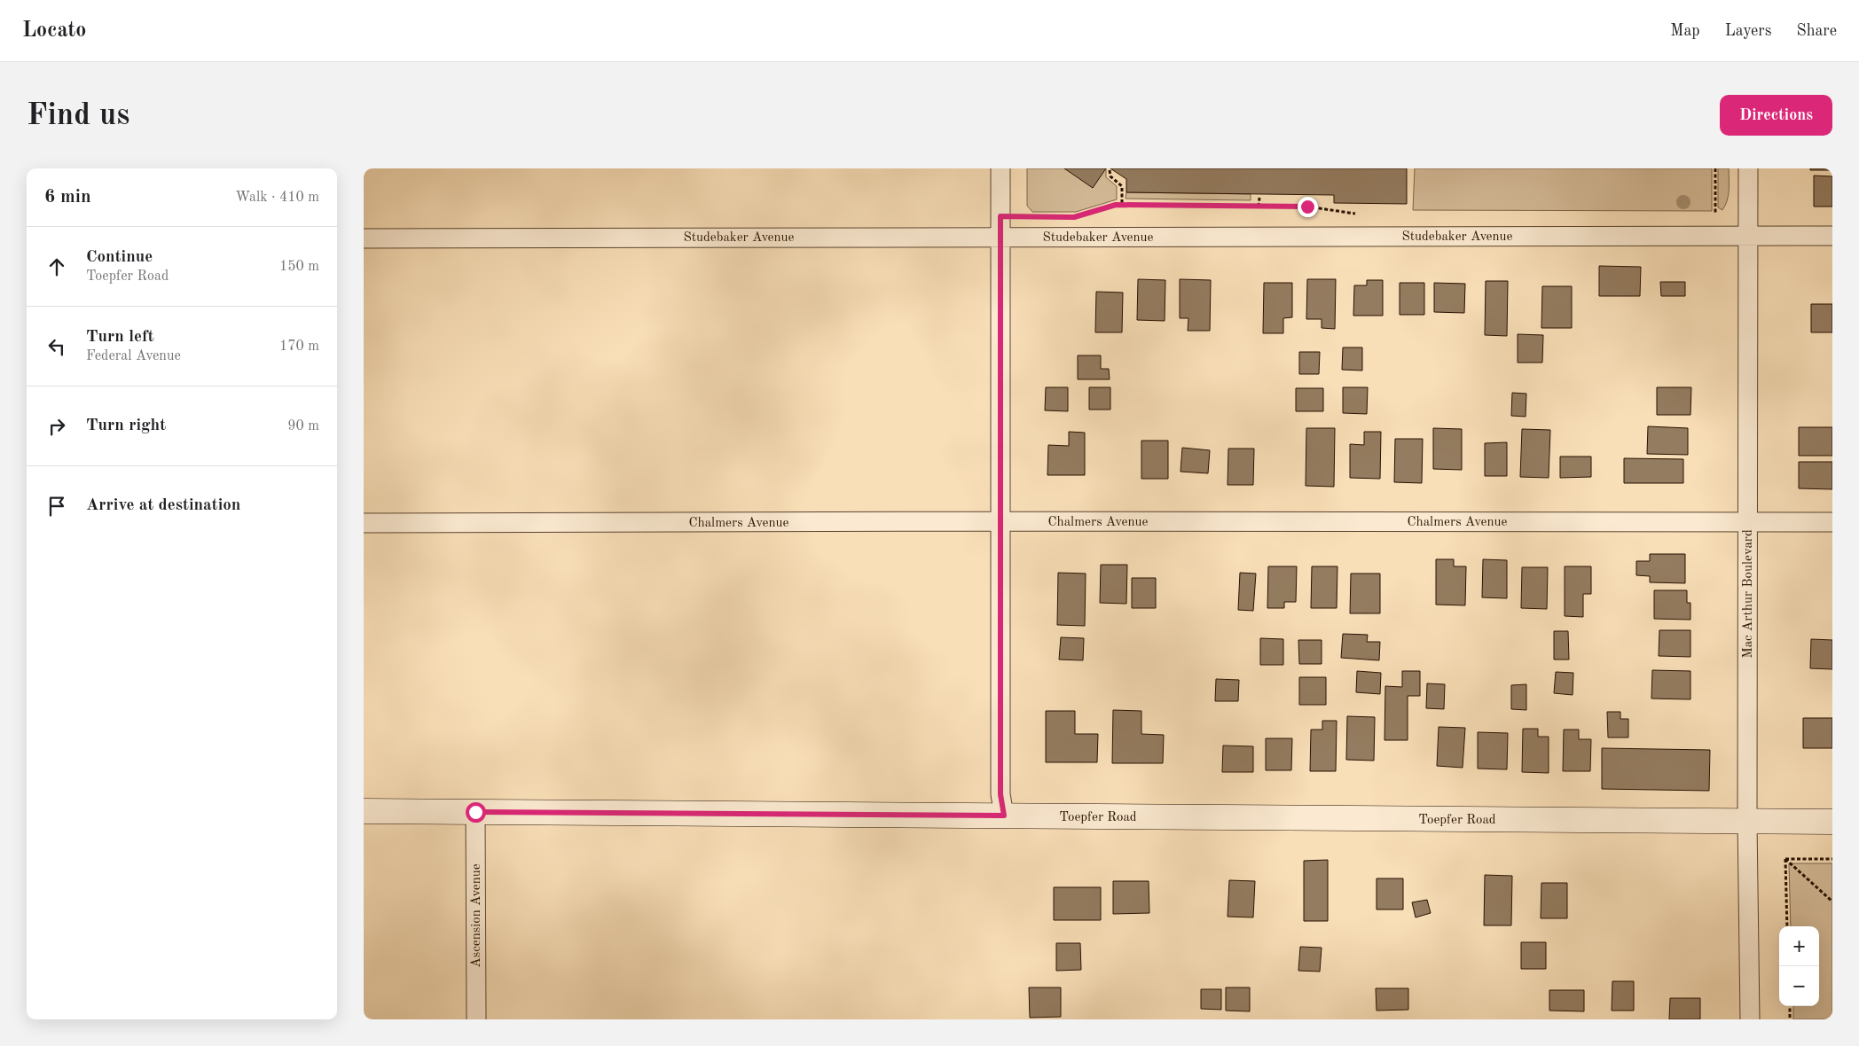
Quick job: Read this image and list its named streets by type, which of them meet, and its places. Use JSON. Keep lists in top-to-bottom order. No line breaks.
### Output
{"streets":{"street":["Studebaker Avenue","Chalmers Avenue","Mac Arthur Boulevard","Toepfer Road","Ascension Avenue"]},"crossings":[["Studebaker Avenue","Mac Arthur Boulevard"],["Chalmers Avenue","Mac Arthur Boulevard"],["Mac Arthur Boulevard","Toepfer Road"],["Toepfer Road","Ascension Avenue"]],"page":{"header":"Locato","nav":["Map","Layers","Share"],"buttons":"Directions","title":"Find us","heading":["6 min","Walk · 410 m"],"list":[["Continue","Toepfer Road","150 m"],["Turn left","Federal Avenue","170 m"],["Turn right","90 m"],"Arrive at destination"],"map_buttons":["+","−"]}}
